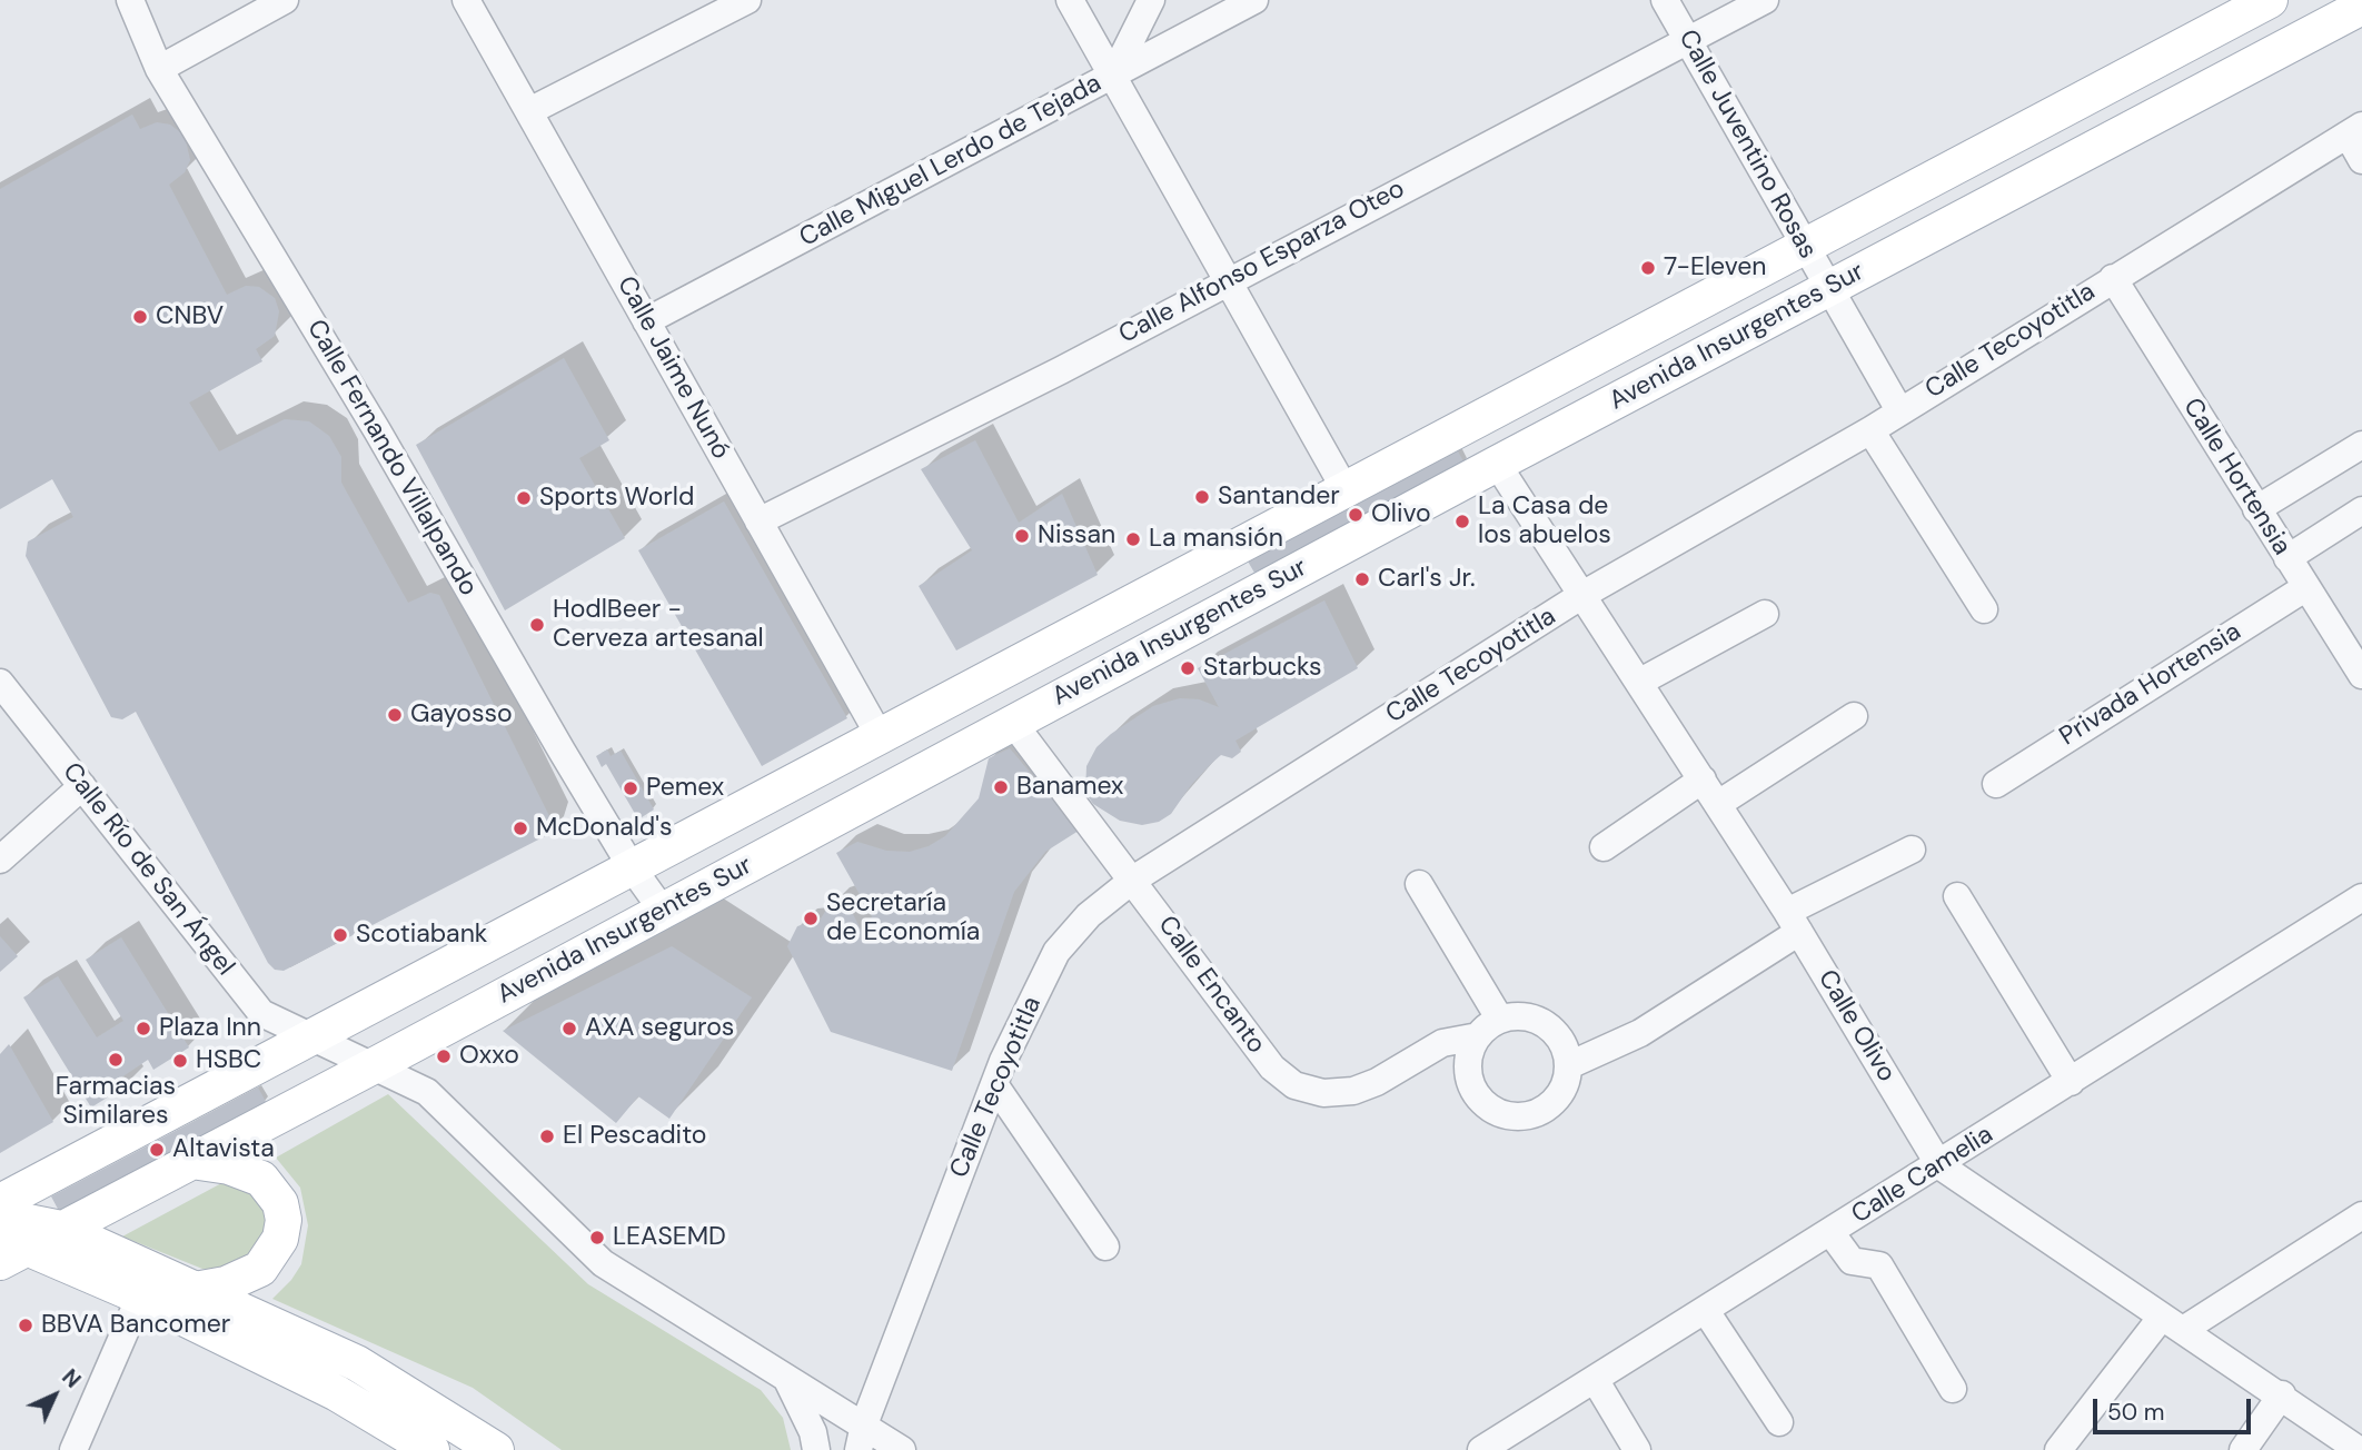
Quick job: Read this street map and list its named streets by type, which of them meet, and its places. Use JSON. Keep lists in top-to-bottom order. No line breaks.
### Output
{"streets":{"main road":["Avenida Insurgentes Sur"],"street":["Calle Juventino Rosas","Calle Miguel Lerdo de Tejada","Calle Alfonso Esparza Oteo","Calle Tecoyotitla","Calle Jaime Nunó","Calle Fernando Villalpando","Calle Hortensia","Privada Hortensia","Calle Río de San Ángel","Calle Encanto","Calle Olivo","Calle Camelia"]},"crossings":[["Calle Juventino Rosas","Calle Alfonso Esparza Oteo"],["Calle Juventino Rosas","Avenida Insurgentes Sur"],["Calle Juventino Rosas","Calle Tecoyotitla"],["Calle Miguel Lerdo de Tejada","Calle Jaime Nunó"],["Calle Alfonso Esparza Oteo","Calle Jaime Nunó"],["Avenida Insurgentes Sur","Calle Jaime Nunó"],["Avenida Insurgentes Sur","Calle Fernando Villalpando"],["Avenida Insurgentes Sur","Calle Río de San Ángel"],["Avenida Insurgentes Sur","Calle Encanto"],["Avenida Insurgentes Sur","Calle Olivo"],["Calle Tecoyotitla","Calle Hortensia"],["Calle Tecoyotitla","Calle Río de San Ángel"],["Calle Tecoyotitla","Calle Encanto"],["Calle Tecoyotitla","Calle Olivo"],["Calle Hortensia","Privada Hortensia"],["Calle Olivo","Calle Camelia"]],"places":["7-Eleven","CNBV","Santander","Sports World","Olivo","La Casa de los abuelos","Nissan","La mansión","Carl's Jr.","HodlBeer - Cerveza artesanal","Starbucks","Gayosso","Banamex","Pemex","McDonald's","Secretaría de Economía","Scotiabank","Plaza Inn","AXA seguros","Oxxo","Farmacias Similares","HSBC","El Pescadito","Altavista","LEASEMD","BBVA Bancomer"],"scale_bar":"50 m","north":"top right"}
